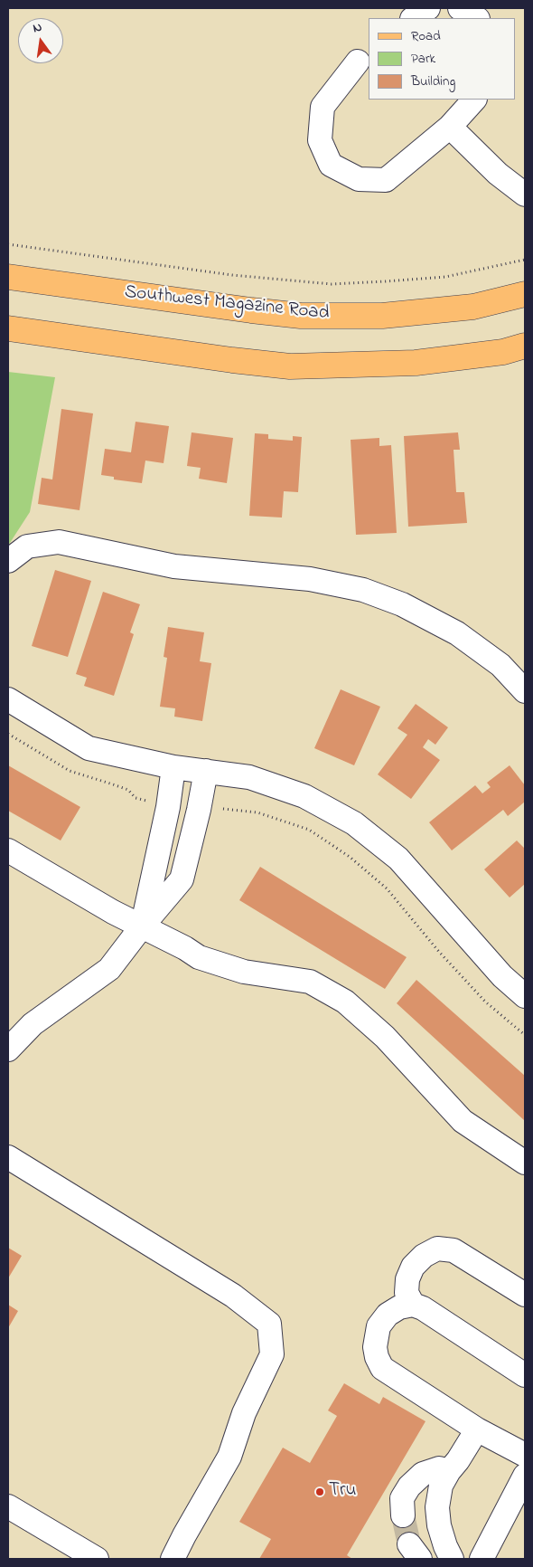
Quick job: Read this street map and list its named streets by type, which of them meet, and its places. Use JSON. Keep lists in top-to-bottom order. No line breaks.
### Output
{"streets":{"main road":["Southwest Magazine Road"]},"places":["Tru"],"legend":["Road","Park","Building"],"north":"top"}
